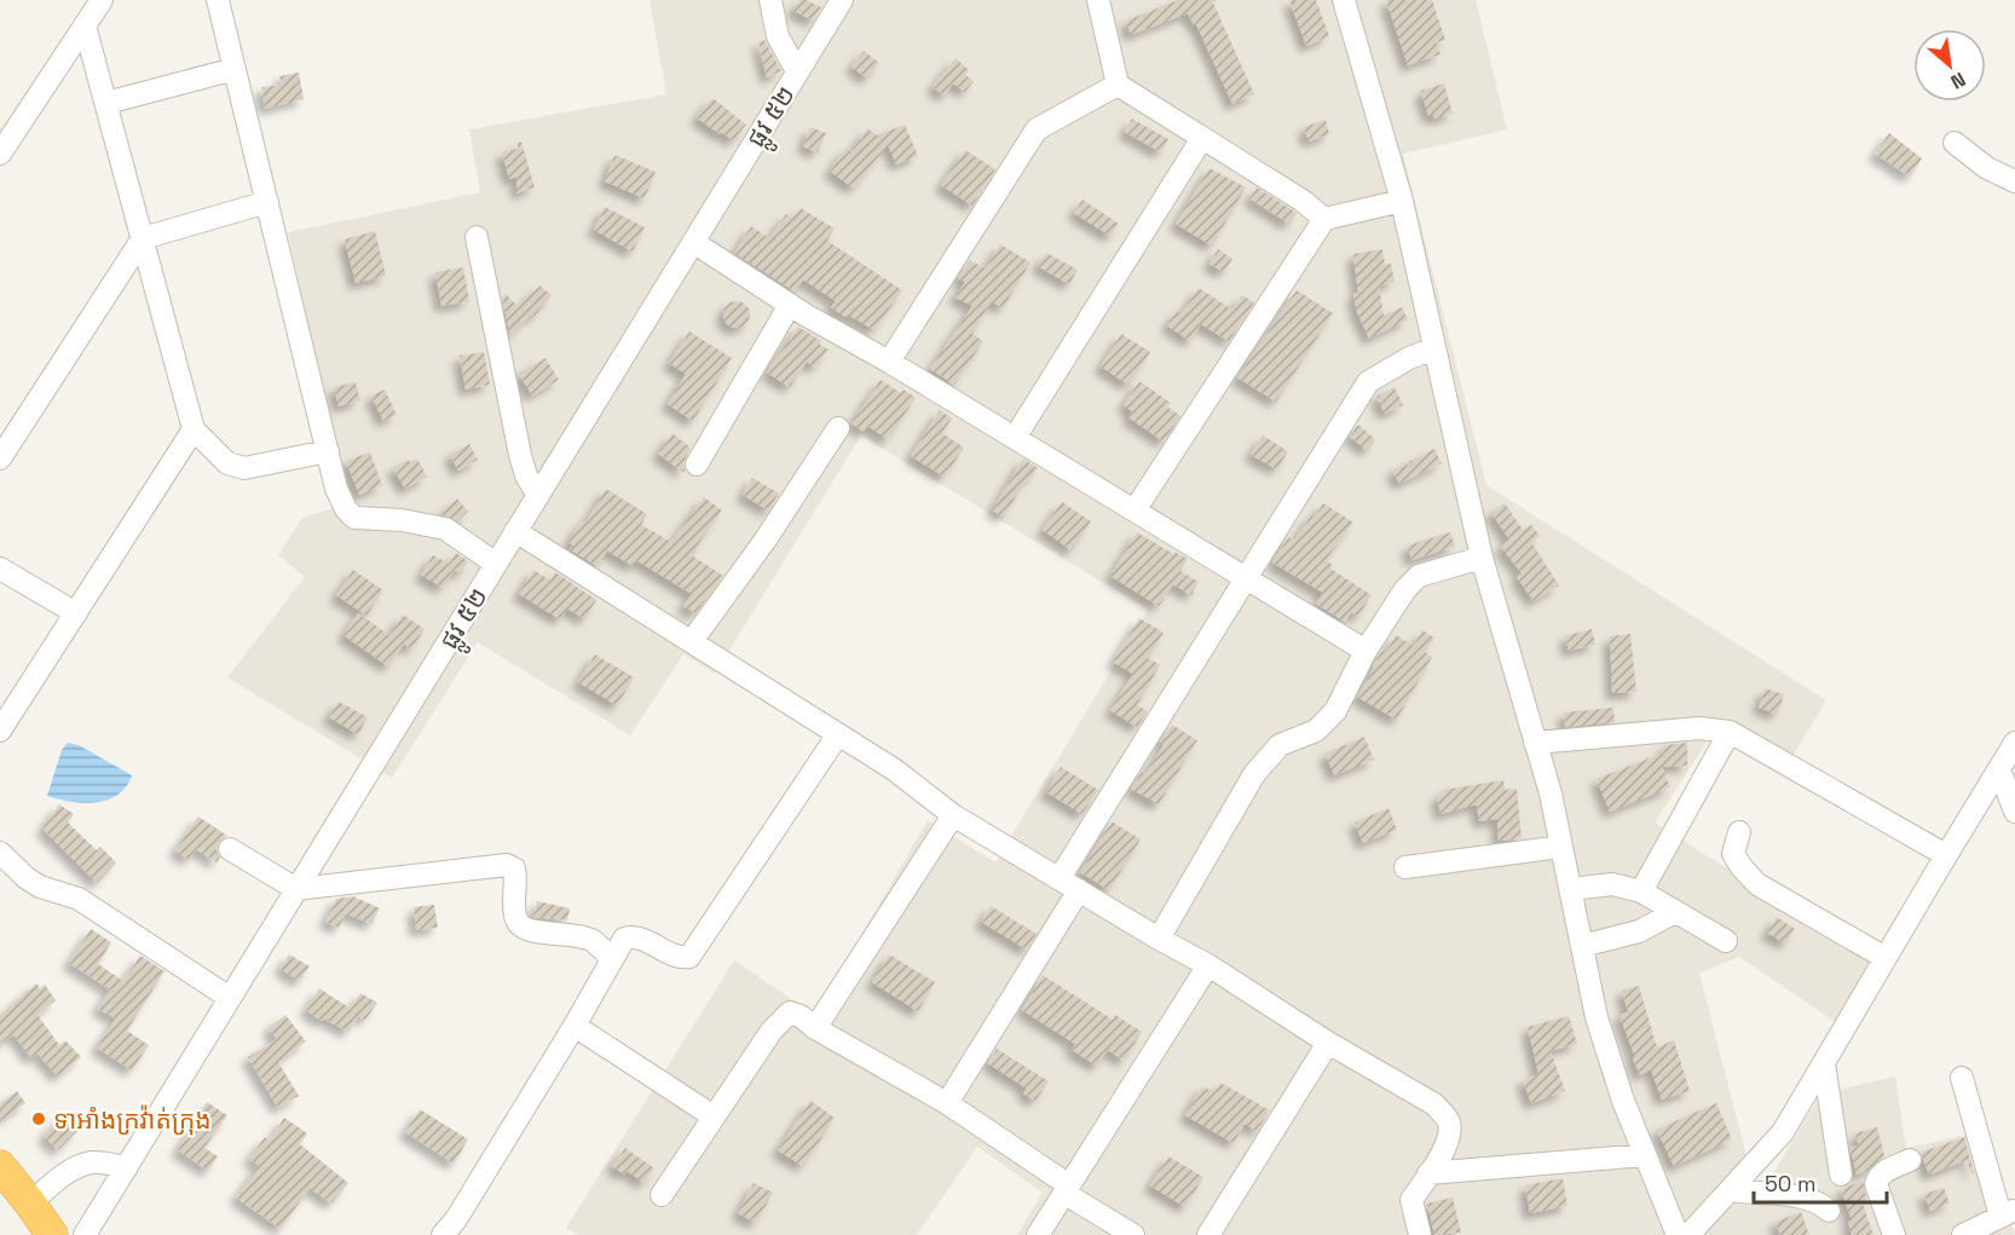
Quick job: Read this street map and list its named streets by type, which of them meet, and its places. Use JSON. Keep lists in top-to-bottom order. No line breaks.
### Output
{"streets":{"street":["ផ្លូវ ៥២"]},"places":["ទាអាំងក្រវ៉ាត់ក្រុង"],"scale_bar":"50 m","north":"bottom right"}
